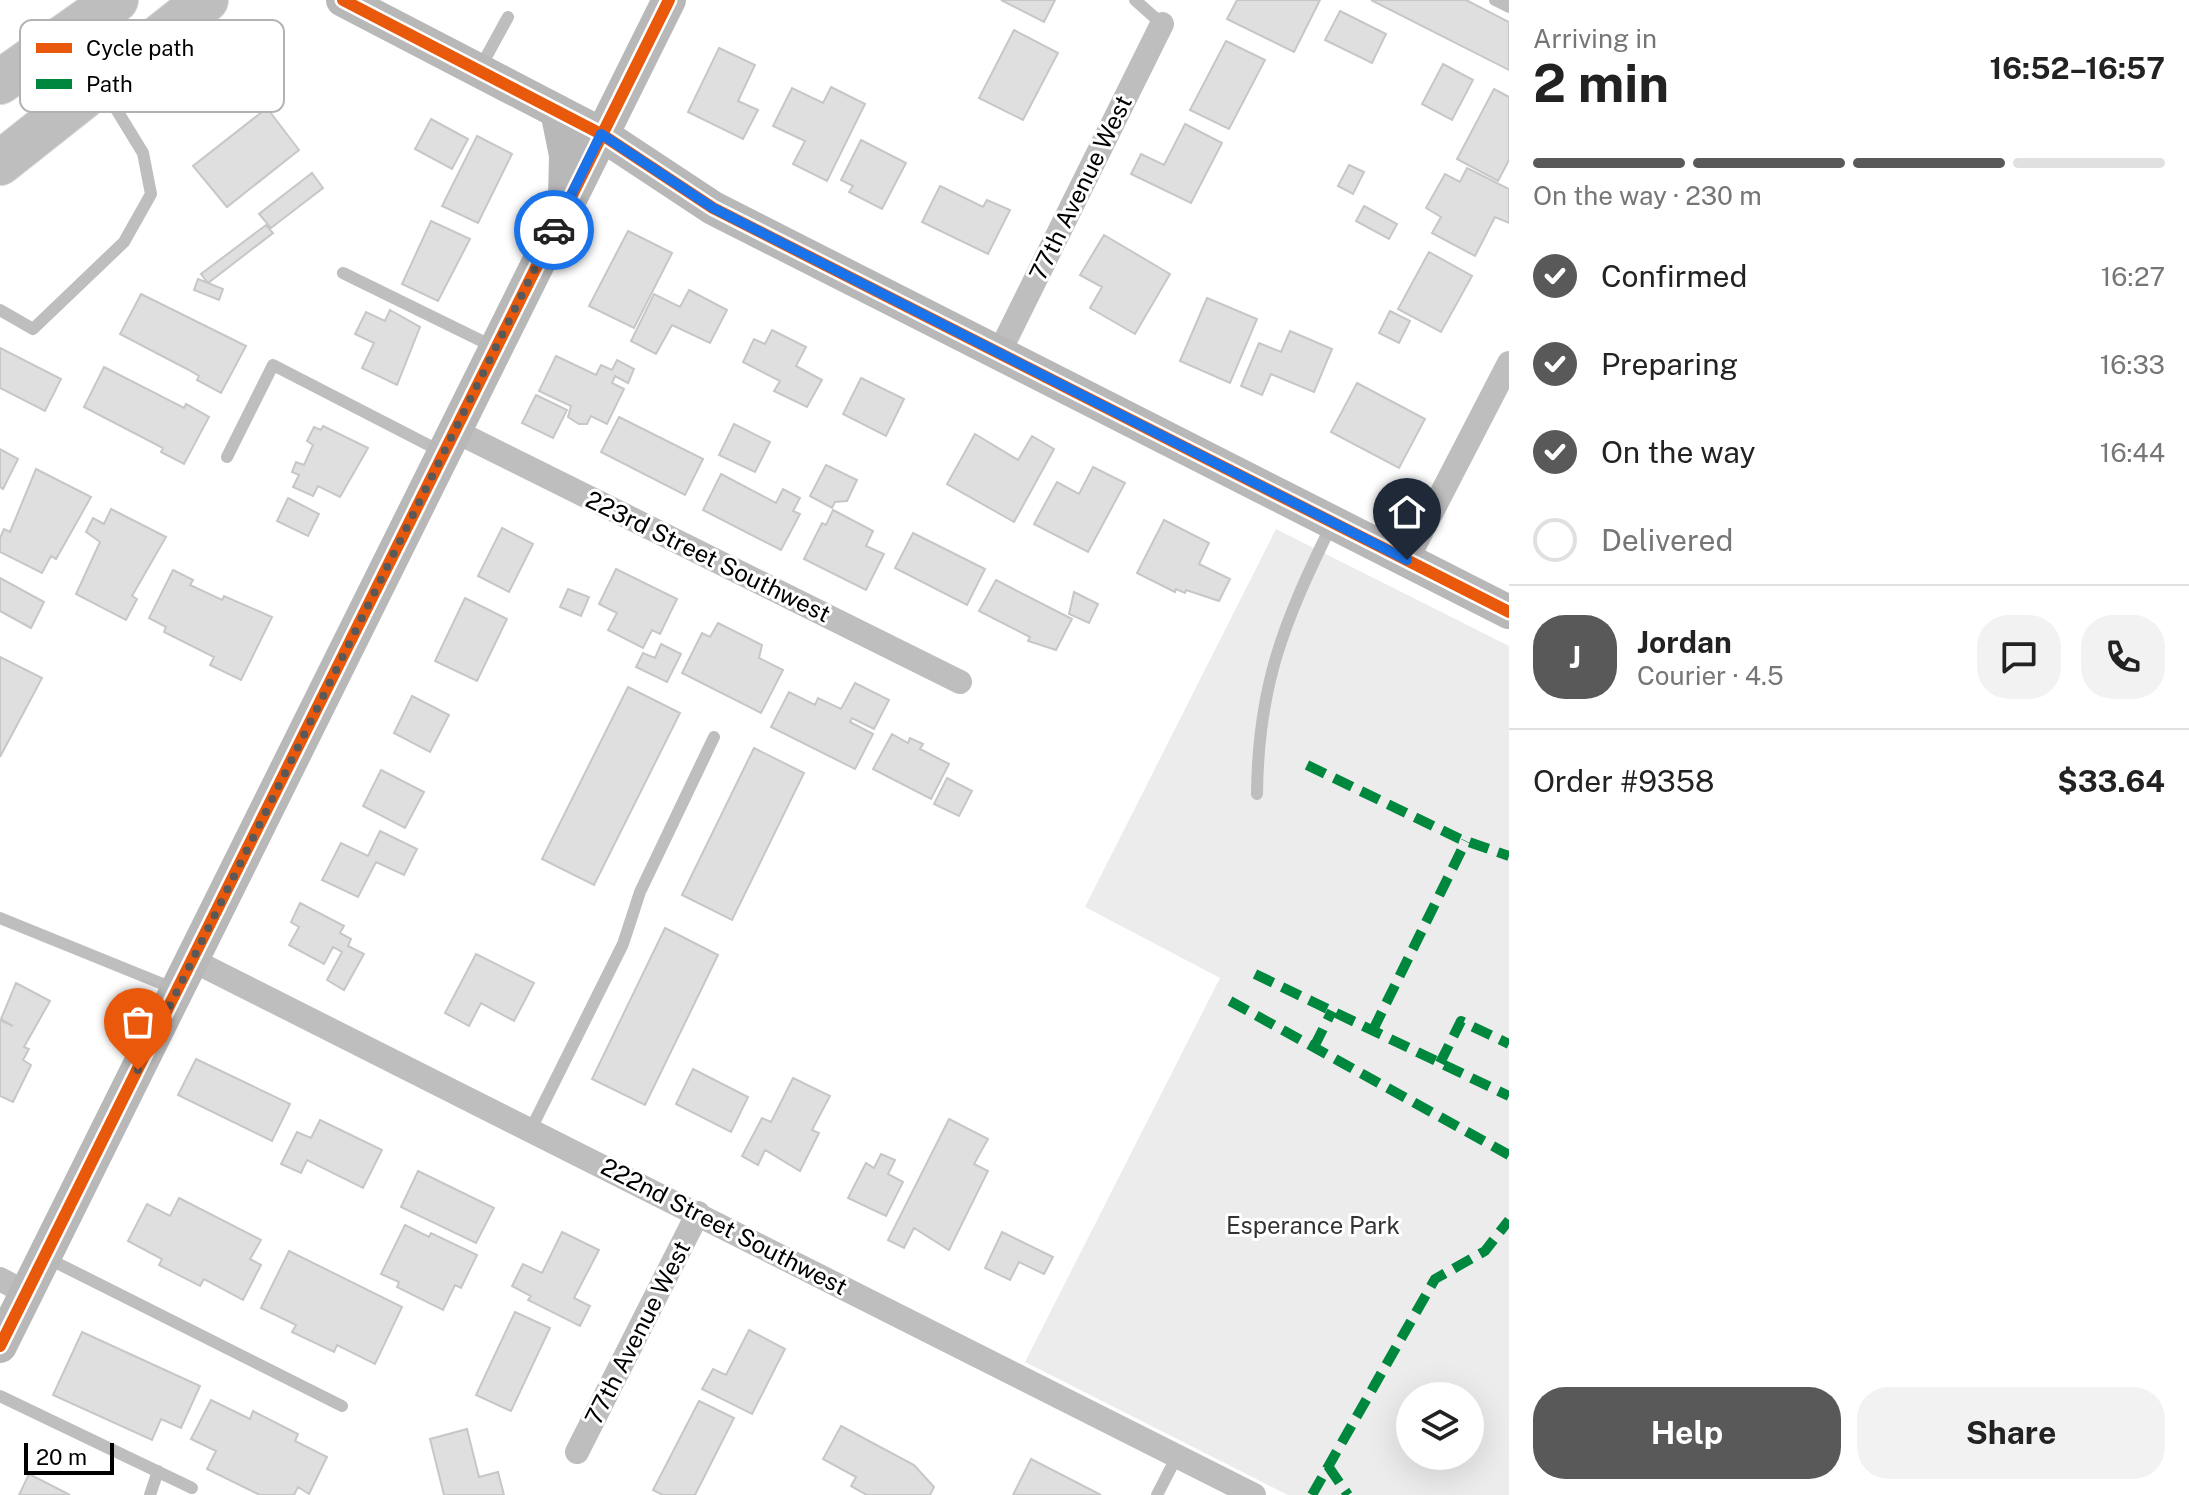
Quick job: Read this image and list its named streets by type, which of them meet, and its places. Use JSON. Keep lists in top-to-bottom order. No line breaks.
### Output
{"streets":{"street":["77th Avenue West","223rd Street Southwest","222nd Street Southwest"]},"crossings":[["77th Avenue West","222nd Street Southwest"]],"parks":["Esperance Park"],"legend":["Cycle path","Path"],"scale_bar":"20 m","page":{"heading":["2 min","Arriving in","16:52–16:57"],"panel":["Jordan","Courier · 4.5","Order #9358","$33.64"],"bar":"On the way · 230 m","list":[["Confirmed","16:27"],["Preparing","16:33"],["On the way","16:44"],"Delivered"],"round":"J","buttons":["Help","Share"],"scale":"20 m"}}
